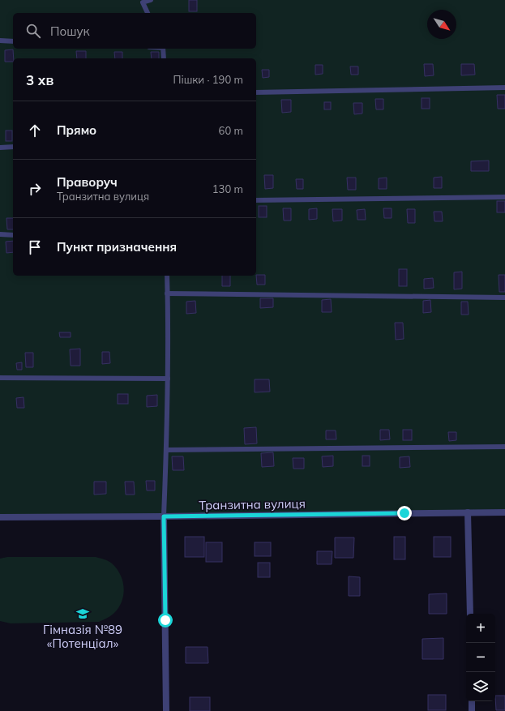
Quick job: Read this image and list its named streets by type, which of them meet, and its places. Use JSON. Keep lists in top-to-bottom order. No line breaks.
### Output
{"streets":{"street":["Транзитна вулиця"]},"places":{"school or university":["Гімназія №89 «Потенціал»"]},"north":"bottom right","page":{"search":"Пошук","heading":["3 хв","Пішки · 190 m"],"list":[["Прямо","60 m"],["Праворуч","Транзитна вулиця","130 m"],"Пункт призначення"],"map_buttons":["+","−"]}}
